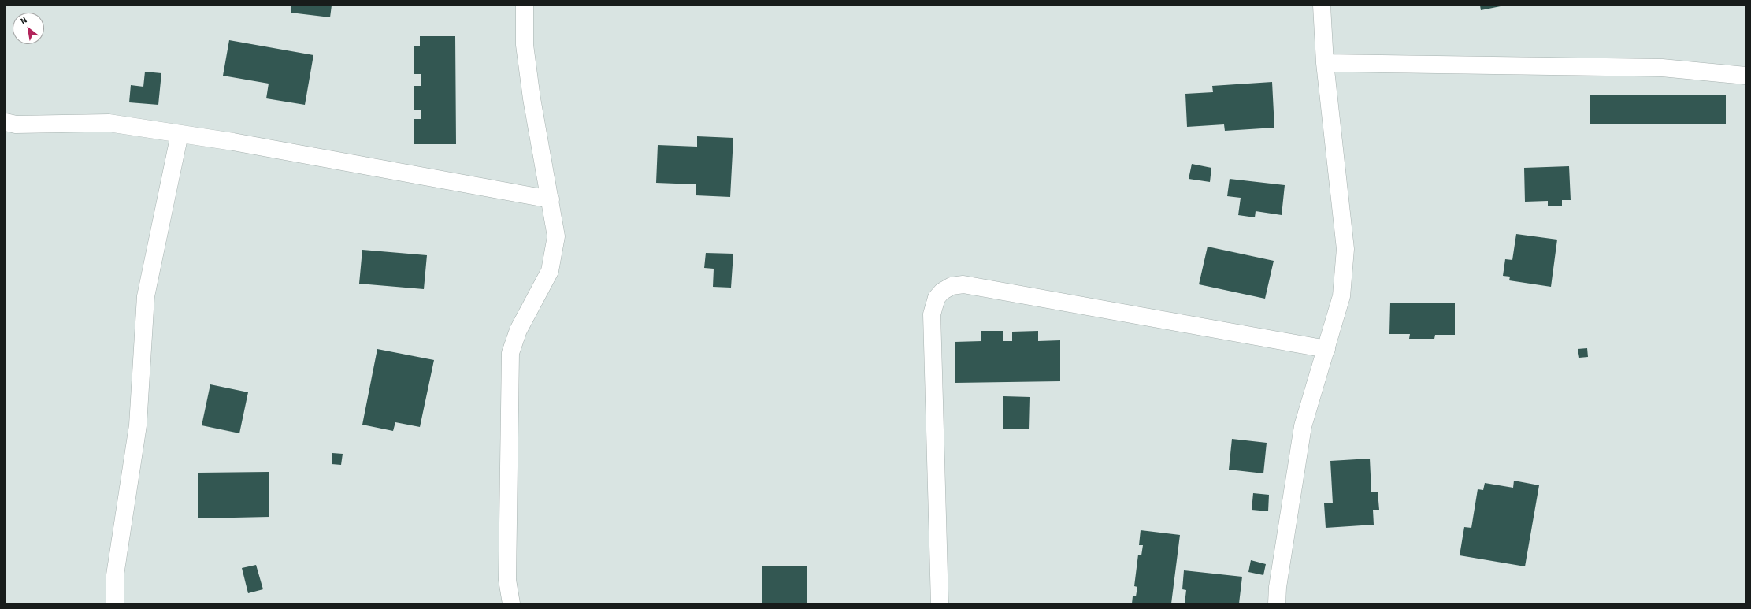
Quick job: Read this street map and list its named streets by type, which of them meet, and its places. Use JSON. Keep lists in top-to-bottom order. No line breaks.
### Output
{"north":"top left"}
